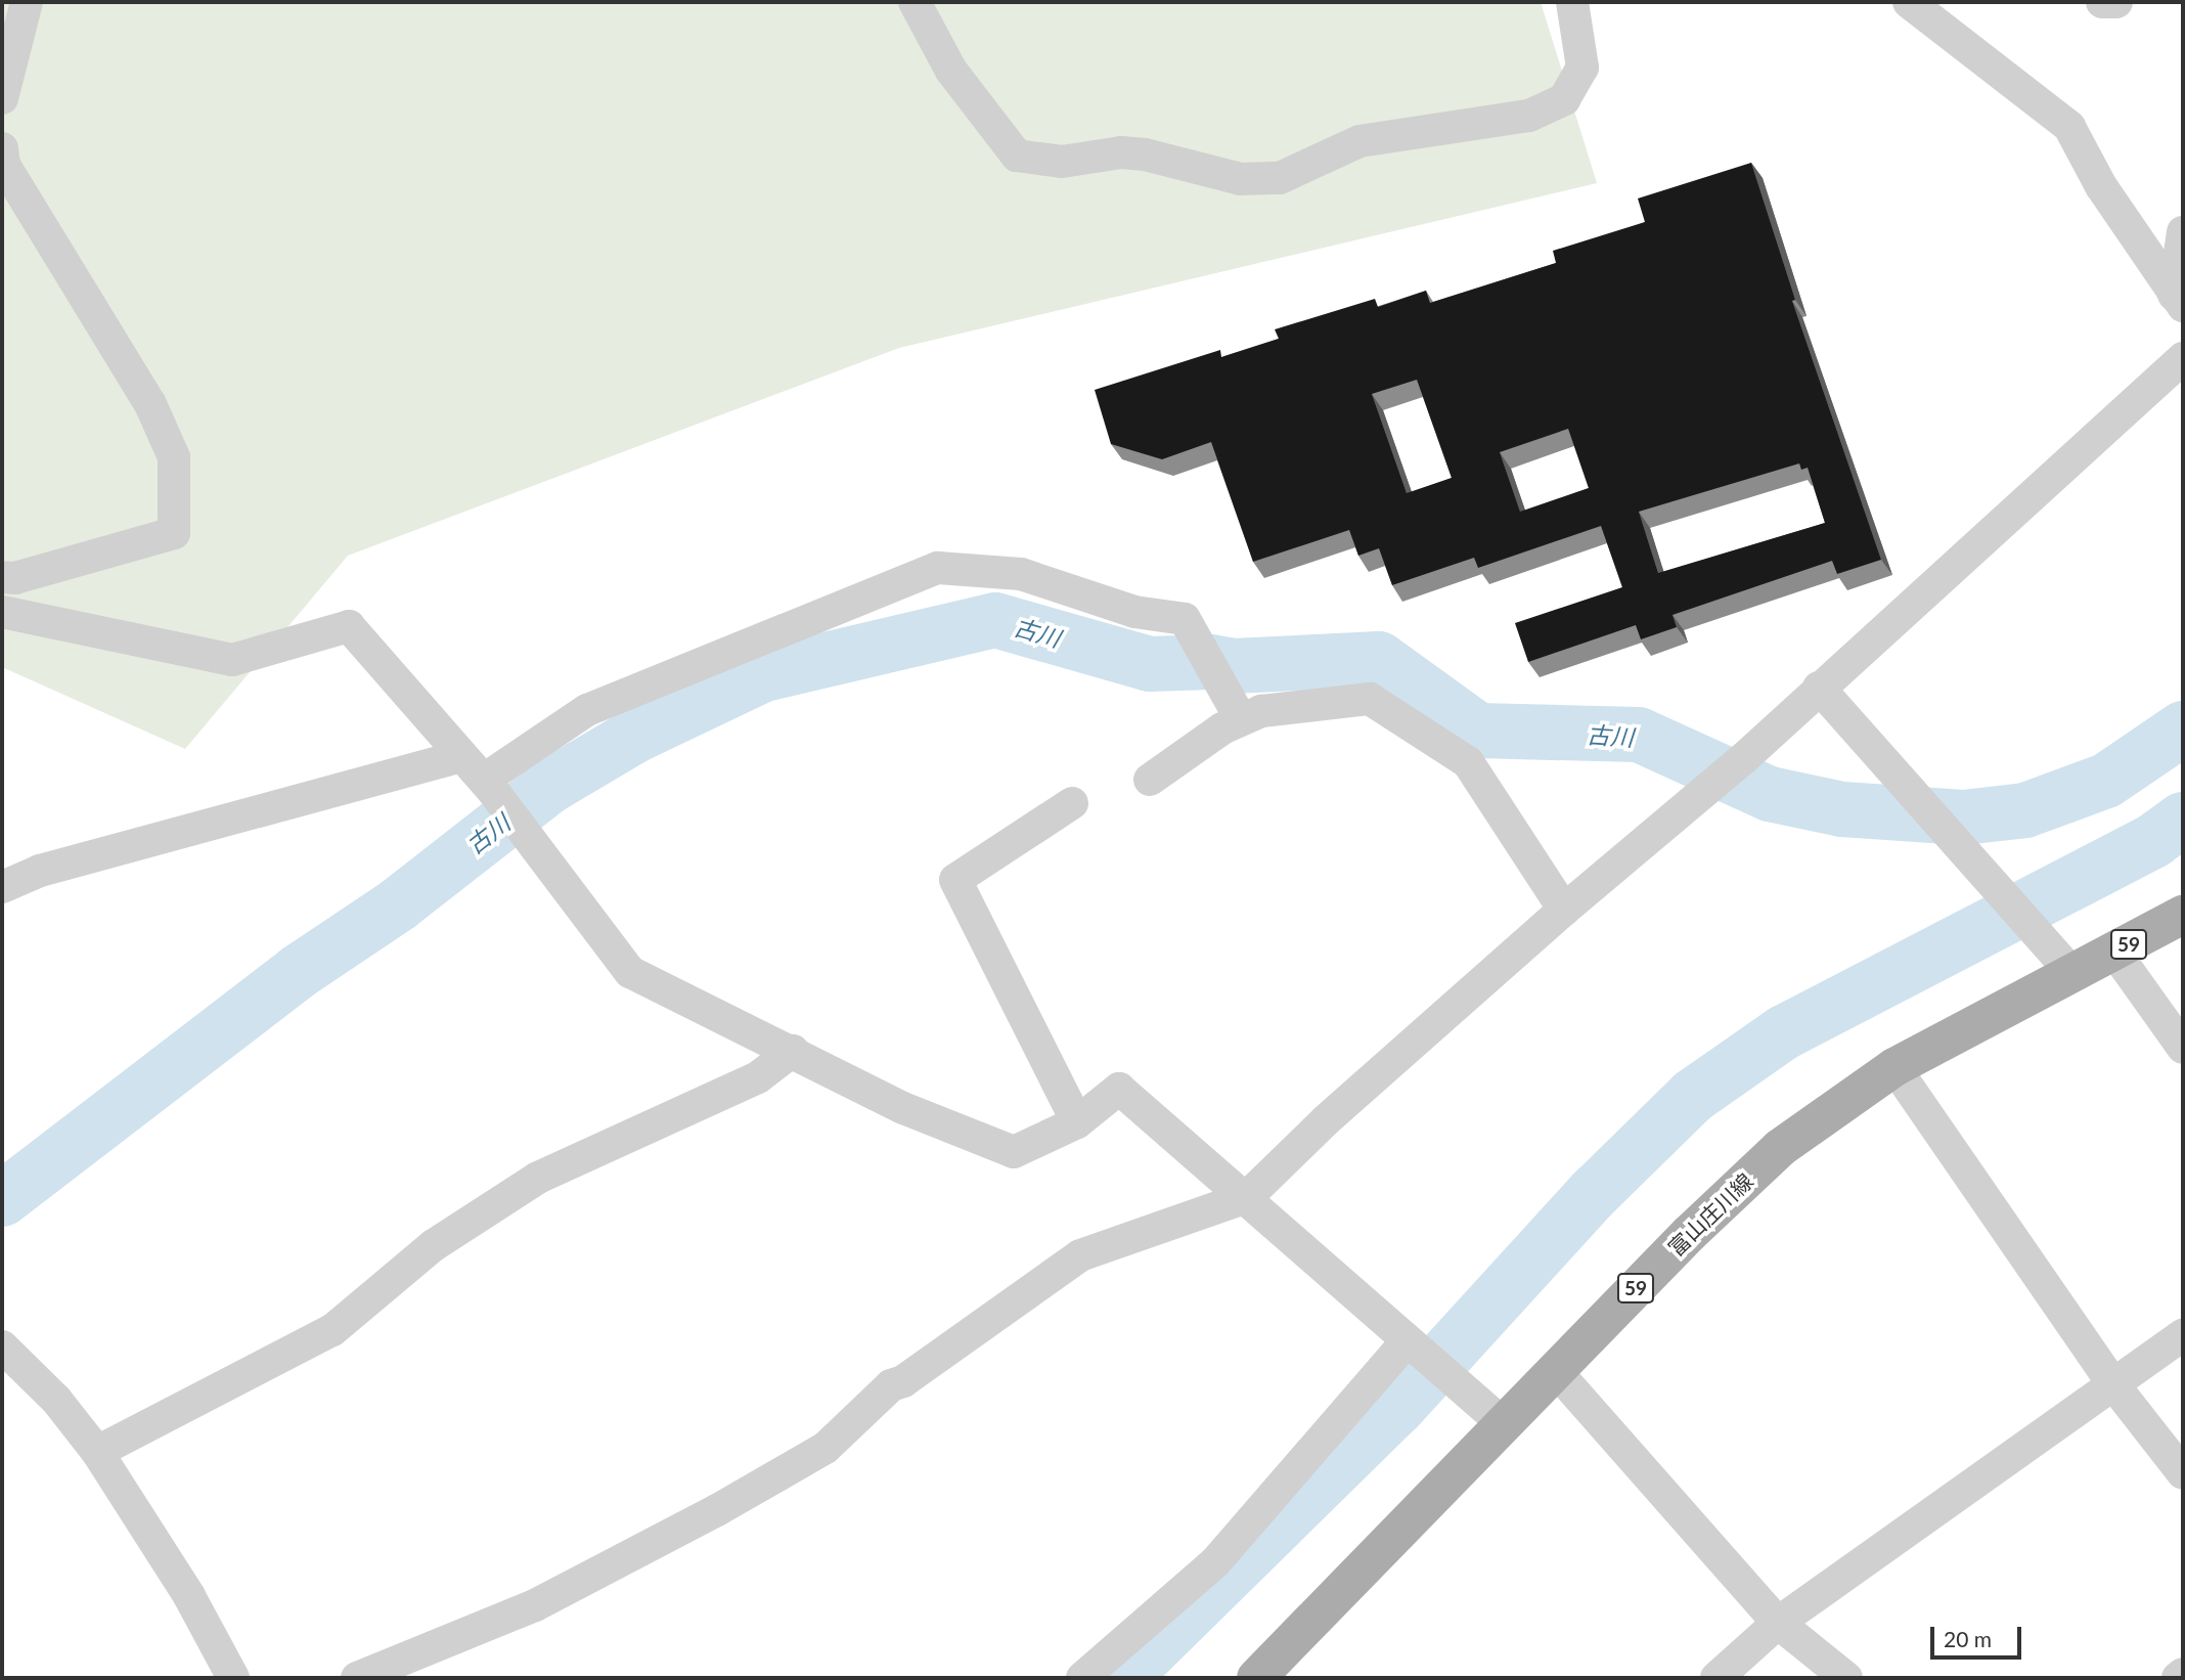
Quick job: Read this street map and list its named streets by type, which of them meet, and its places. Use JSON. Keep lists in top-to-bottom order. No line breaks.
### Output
{"streets":{"main road":["59","富山庄川線"]},"water":["古川"],"scale_bar":"20 m"}
